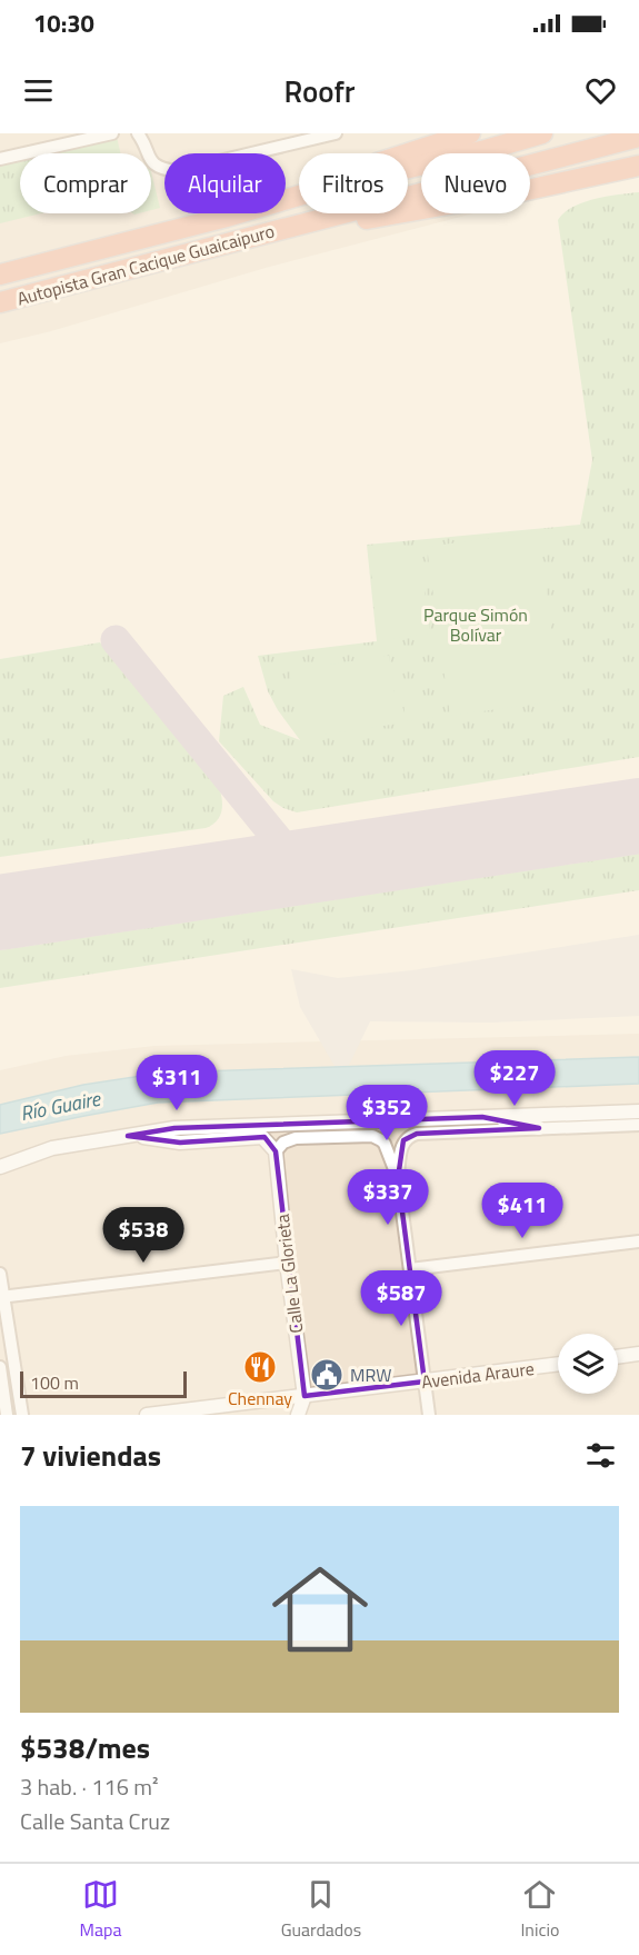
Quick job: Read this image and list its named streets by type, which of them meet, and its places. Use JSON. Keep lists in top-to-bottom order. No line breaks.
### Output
{"streets":{"highway":["Autopista Gran Cacique Guaicaipuro"],"street":["Calle La Glorieta","Avenida Araure"]},"crossings":[["Calle La Glorieta","Avenida Araure"]],"water":["Río Guaire"],"parks":["Parque Simón Bolívar"],"places":{"restaurant":["Chennay"],"public building":["MRW"]},"scale_bar":"100 m","page":{"status":"10:30","header":"Roofr","chip":["Comprar","Alquilar","Filtros","Nuevo"],"price":["$227","$311","$352","$337","$411","$538","$587"],"scale":"100 m","heading":"7 viviendas","list":[{"name":"$538/mes","note":"3 hab. · 116 m² · Calle Santa Cruz"}],"tabs":["Mapa","Guardados","Inicio"]}}
